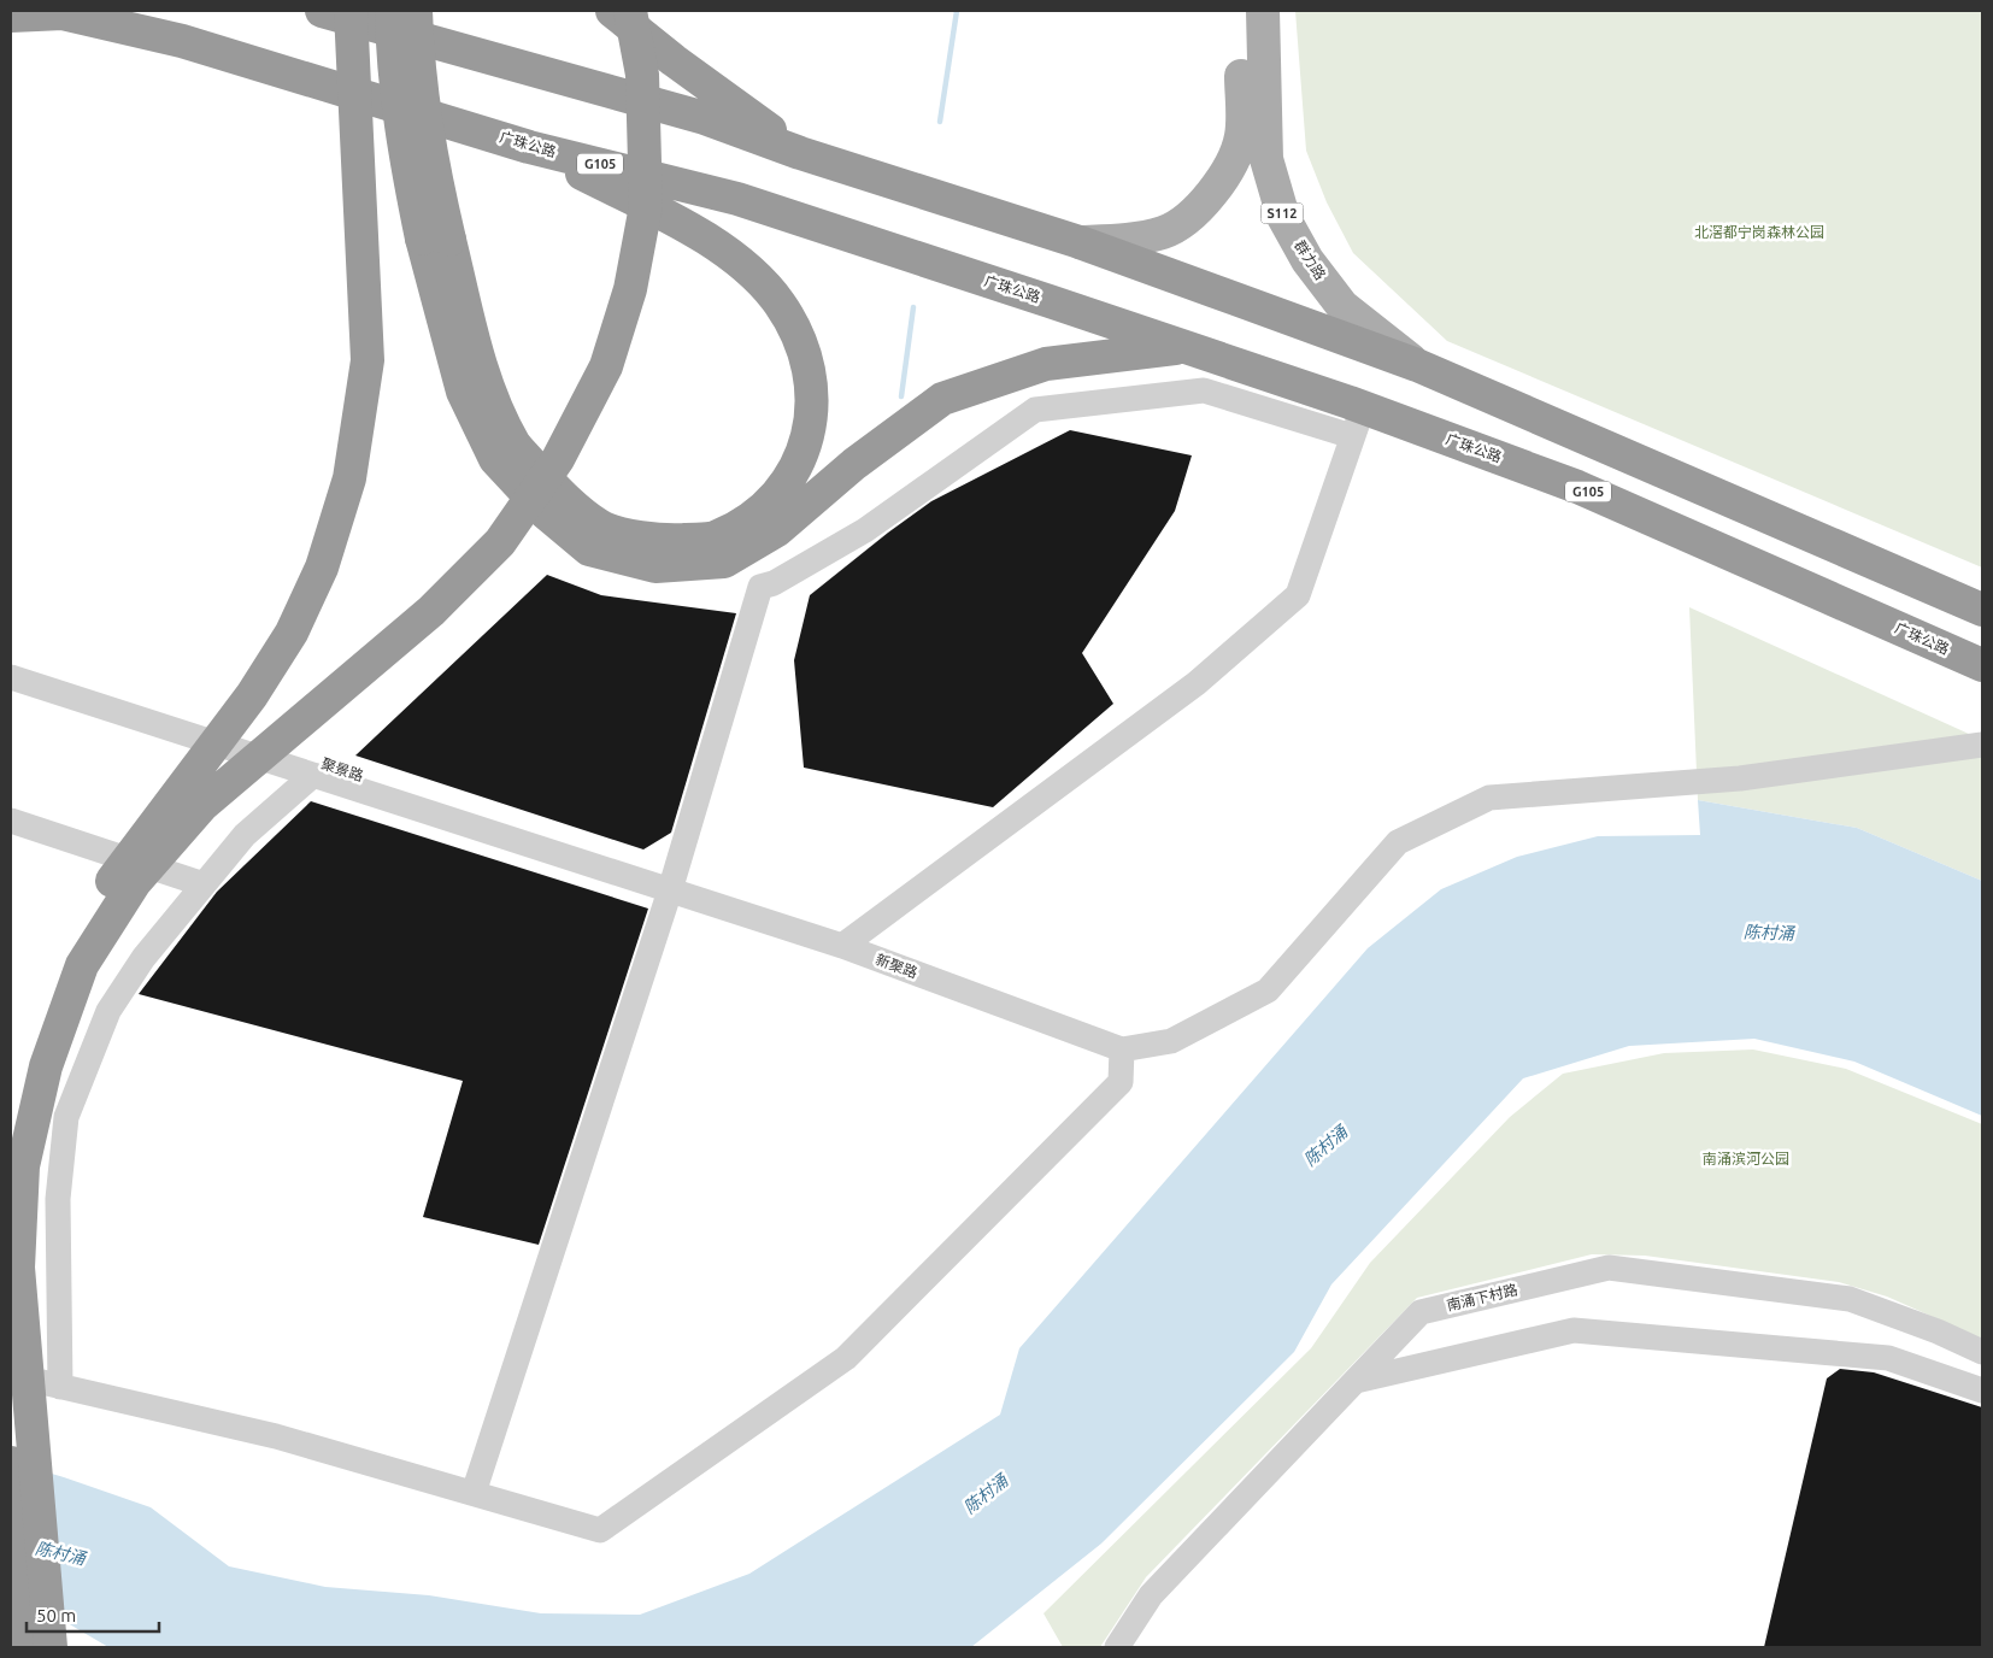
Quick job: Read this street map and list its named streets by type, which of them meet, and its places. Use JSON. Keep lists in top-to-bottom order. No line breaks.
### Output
{"streets":{"highway":["广珠公路","G105"],"main road":["S112","群力路"],"street":["聚景路","新聚路","南涌下村路"]},"crossings":[["聚景路","新聚路"]],"water":["陈村涌"],"parks":["北滘都宁岗森林公园","南涌滨河公园"],"scale_bar":"50 m"}
